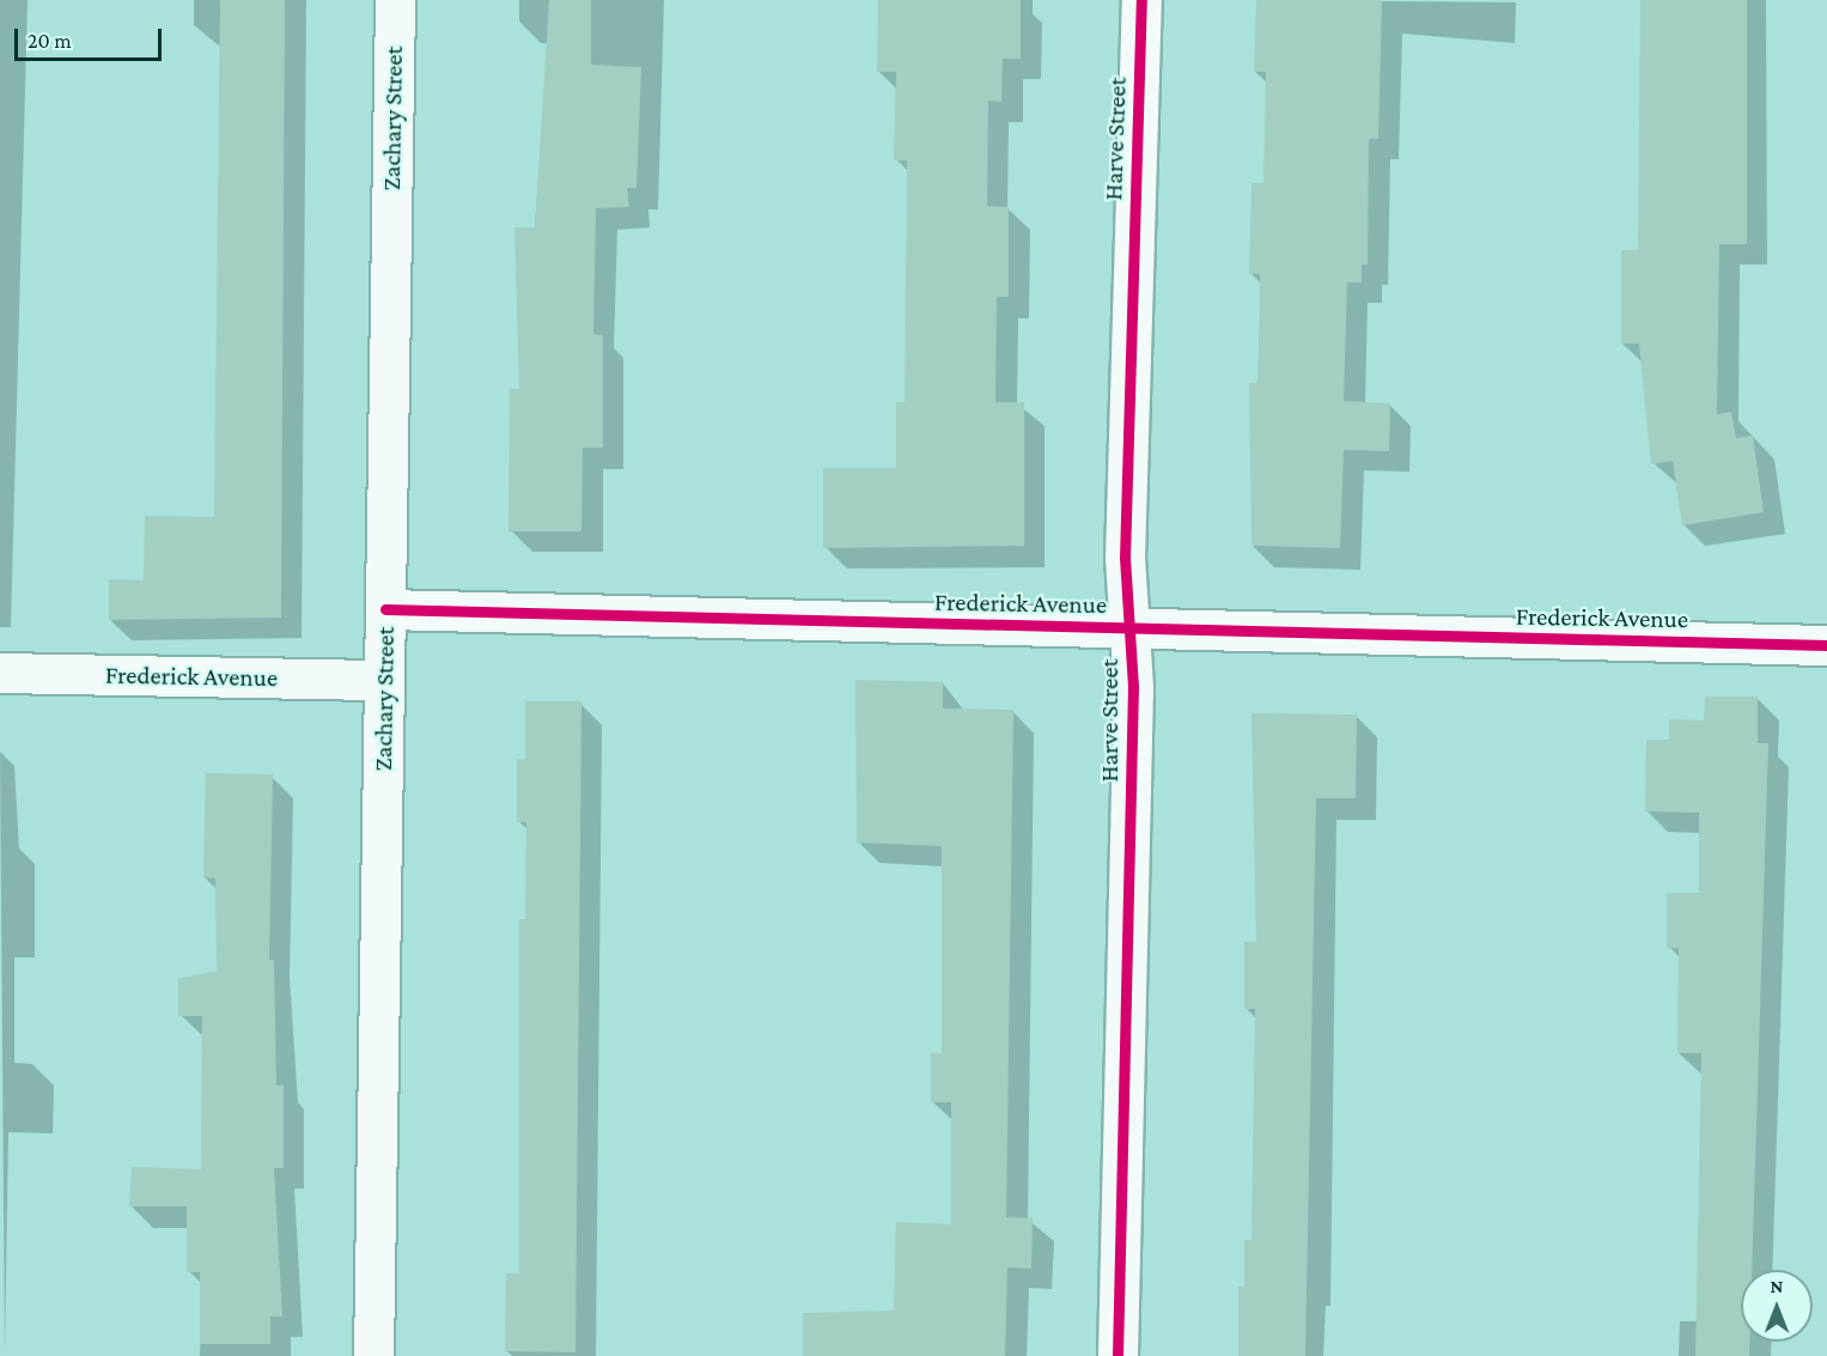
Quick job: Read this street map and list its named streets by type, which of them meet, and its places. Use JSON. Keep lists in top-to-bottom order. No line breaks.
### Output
{"streets":{"street":["Zachary Street","Harve Street","Frederick Avenue"]},"crossings":[["Zachary Street","Frederick Avenue"],["Harve Street","Frederick Avenue"]],"scale_bar":"20 m","north":"top"}
